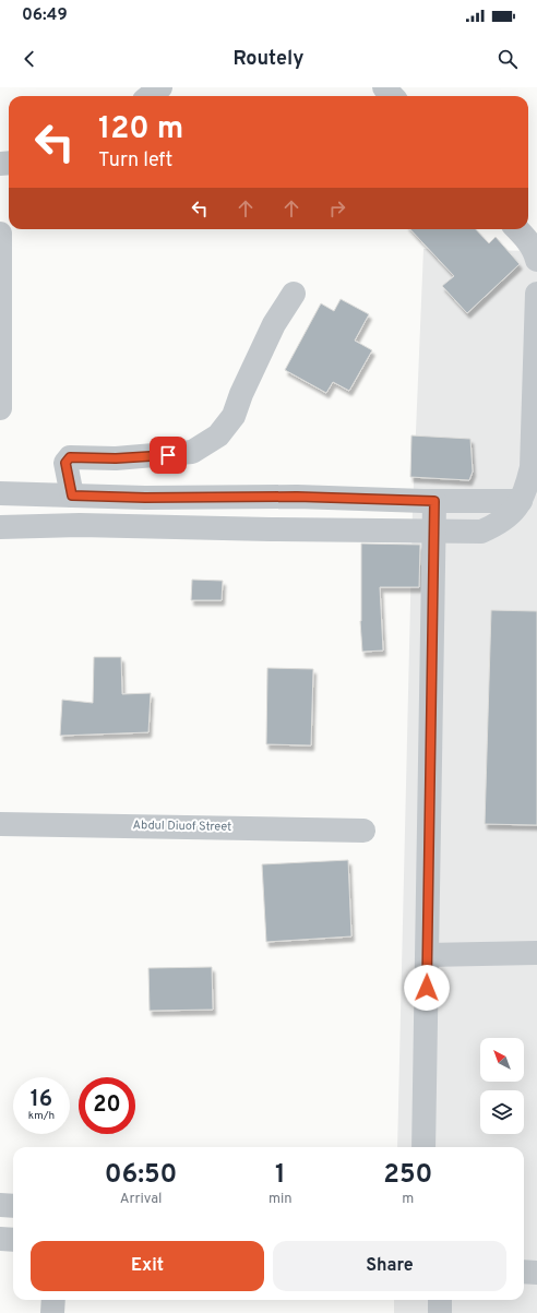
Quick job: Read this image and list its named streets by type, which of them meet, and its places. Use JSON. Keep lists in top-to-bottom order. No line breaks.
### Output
{"streets":{"street":["Abdul Diuof Street"]},"north":"top left","page":{"status":"06:49","header":"Routely","turn":["120 m","Turn left"],"speed":"16 km/h","limit":"20","eta":["06:50","Arrival","1","min","250","m"],"buttons":["Exit","Share"]}}
